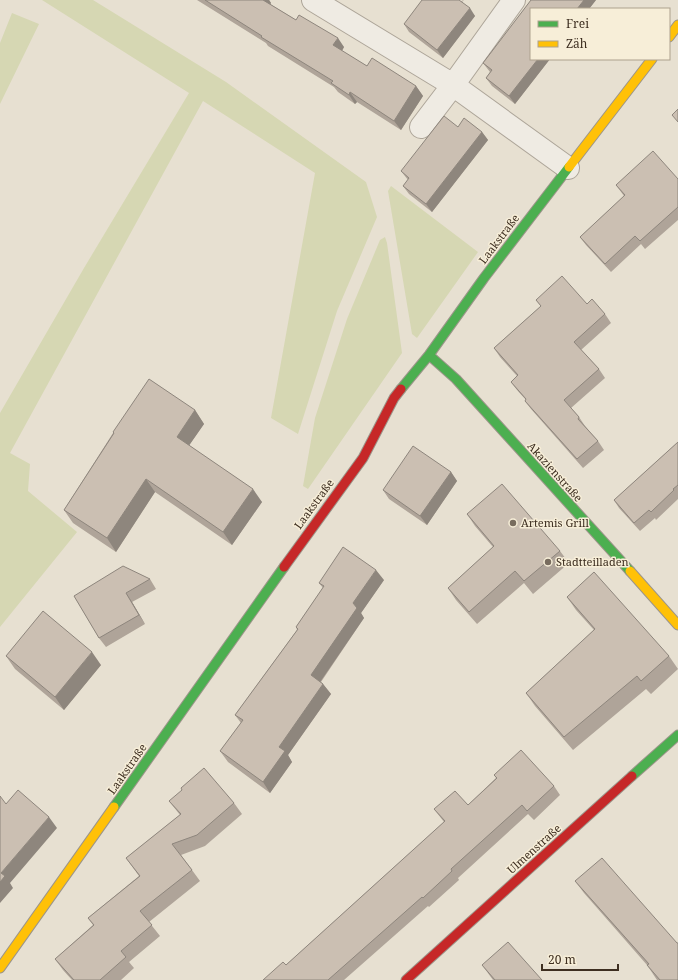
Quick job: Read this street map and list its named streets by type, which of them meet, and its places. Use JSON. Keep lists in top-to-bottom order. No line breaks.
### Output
{"streets":{"street":["Laakstraße","Akazienstraße","Ulmenstraße"]},"crossings":[["Laakstraße","Akazienstraße"]],"places":["Artemis Grill","Stadtteilladen"],"legend":["Frei","Zäh"],"scale_bar":"20 m"}
